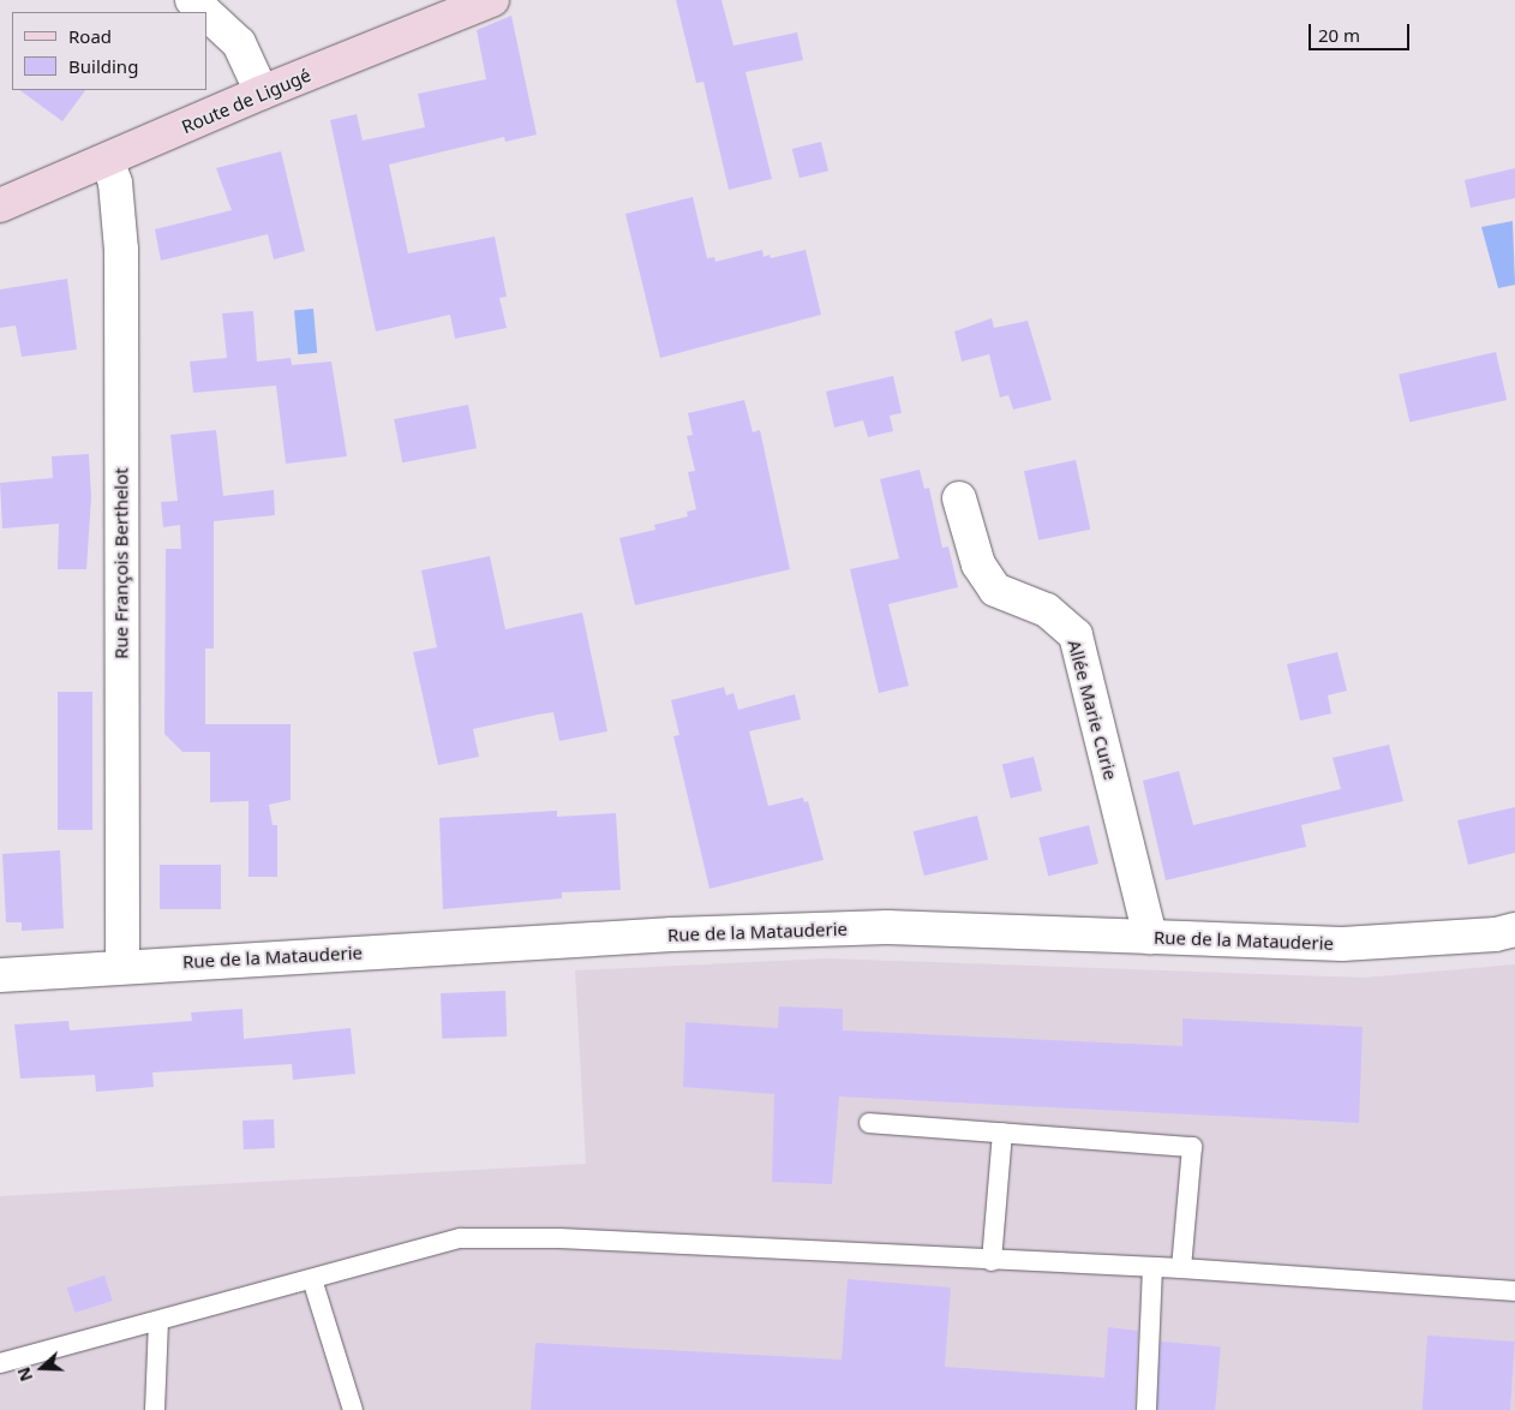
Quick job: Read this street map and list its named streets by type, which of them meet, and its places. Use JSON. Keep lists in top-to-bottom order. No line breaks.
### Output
{"streets":{"street":["Route de Ligugé","Rue François Berthelot","Allée Marie Curie","Rue de la Matauderie"]},"crossings":[["Route de Ligugé","Rue François Berthelot"],["Rue François Berthelot","Rue de la Matauderie"],["Allée Marie Curie","Rue de la Matauderie"]],"legend":["Road","Building"],"scale_bar":"20 m","north":"left"}
